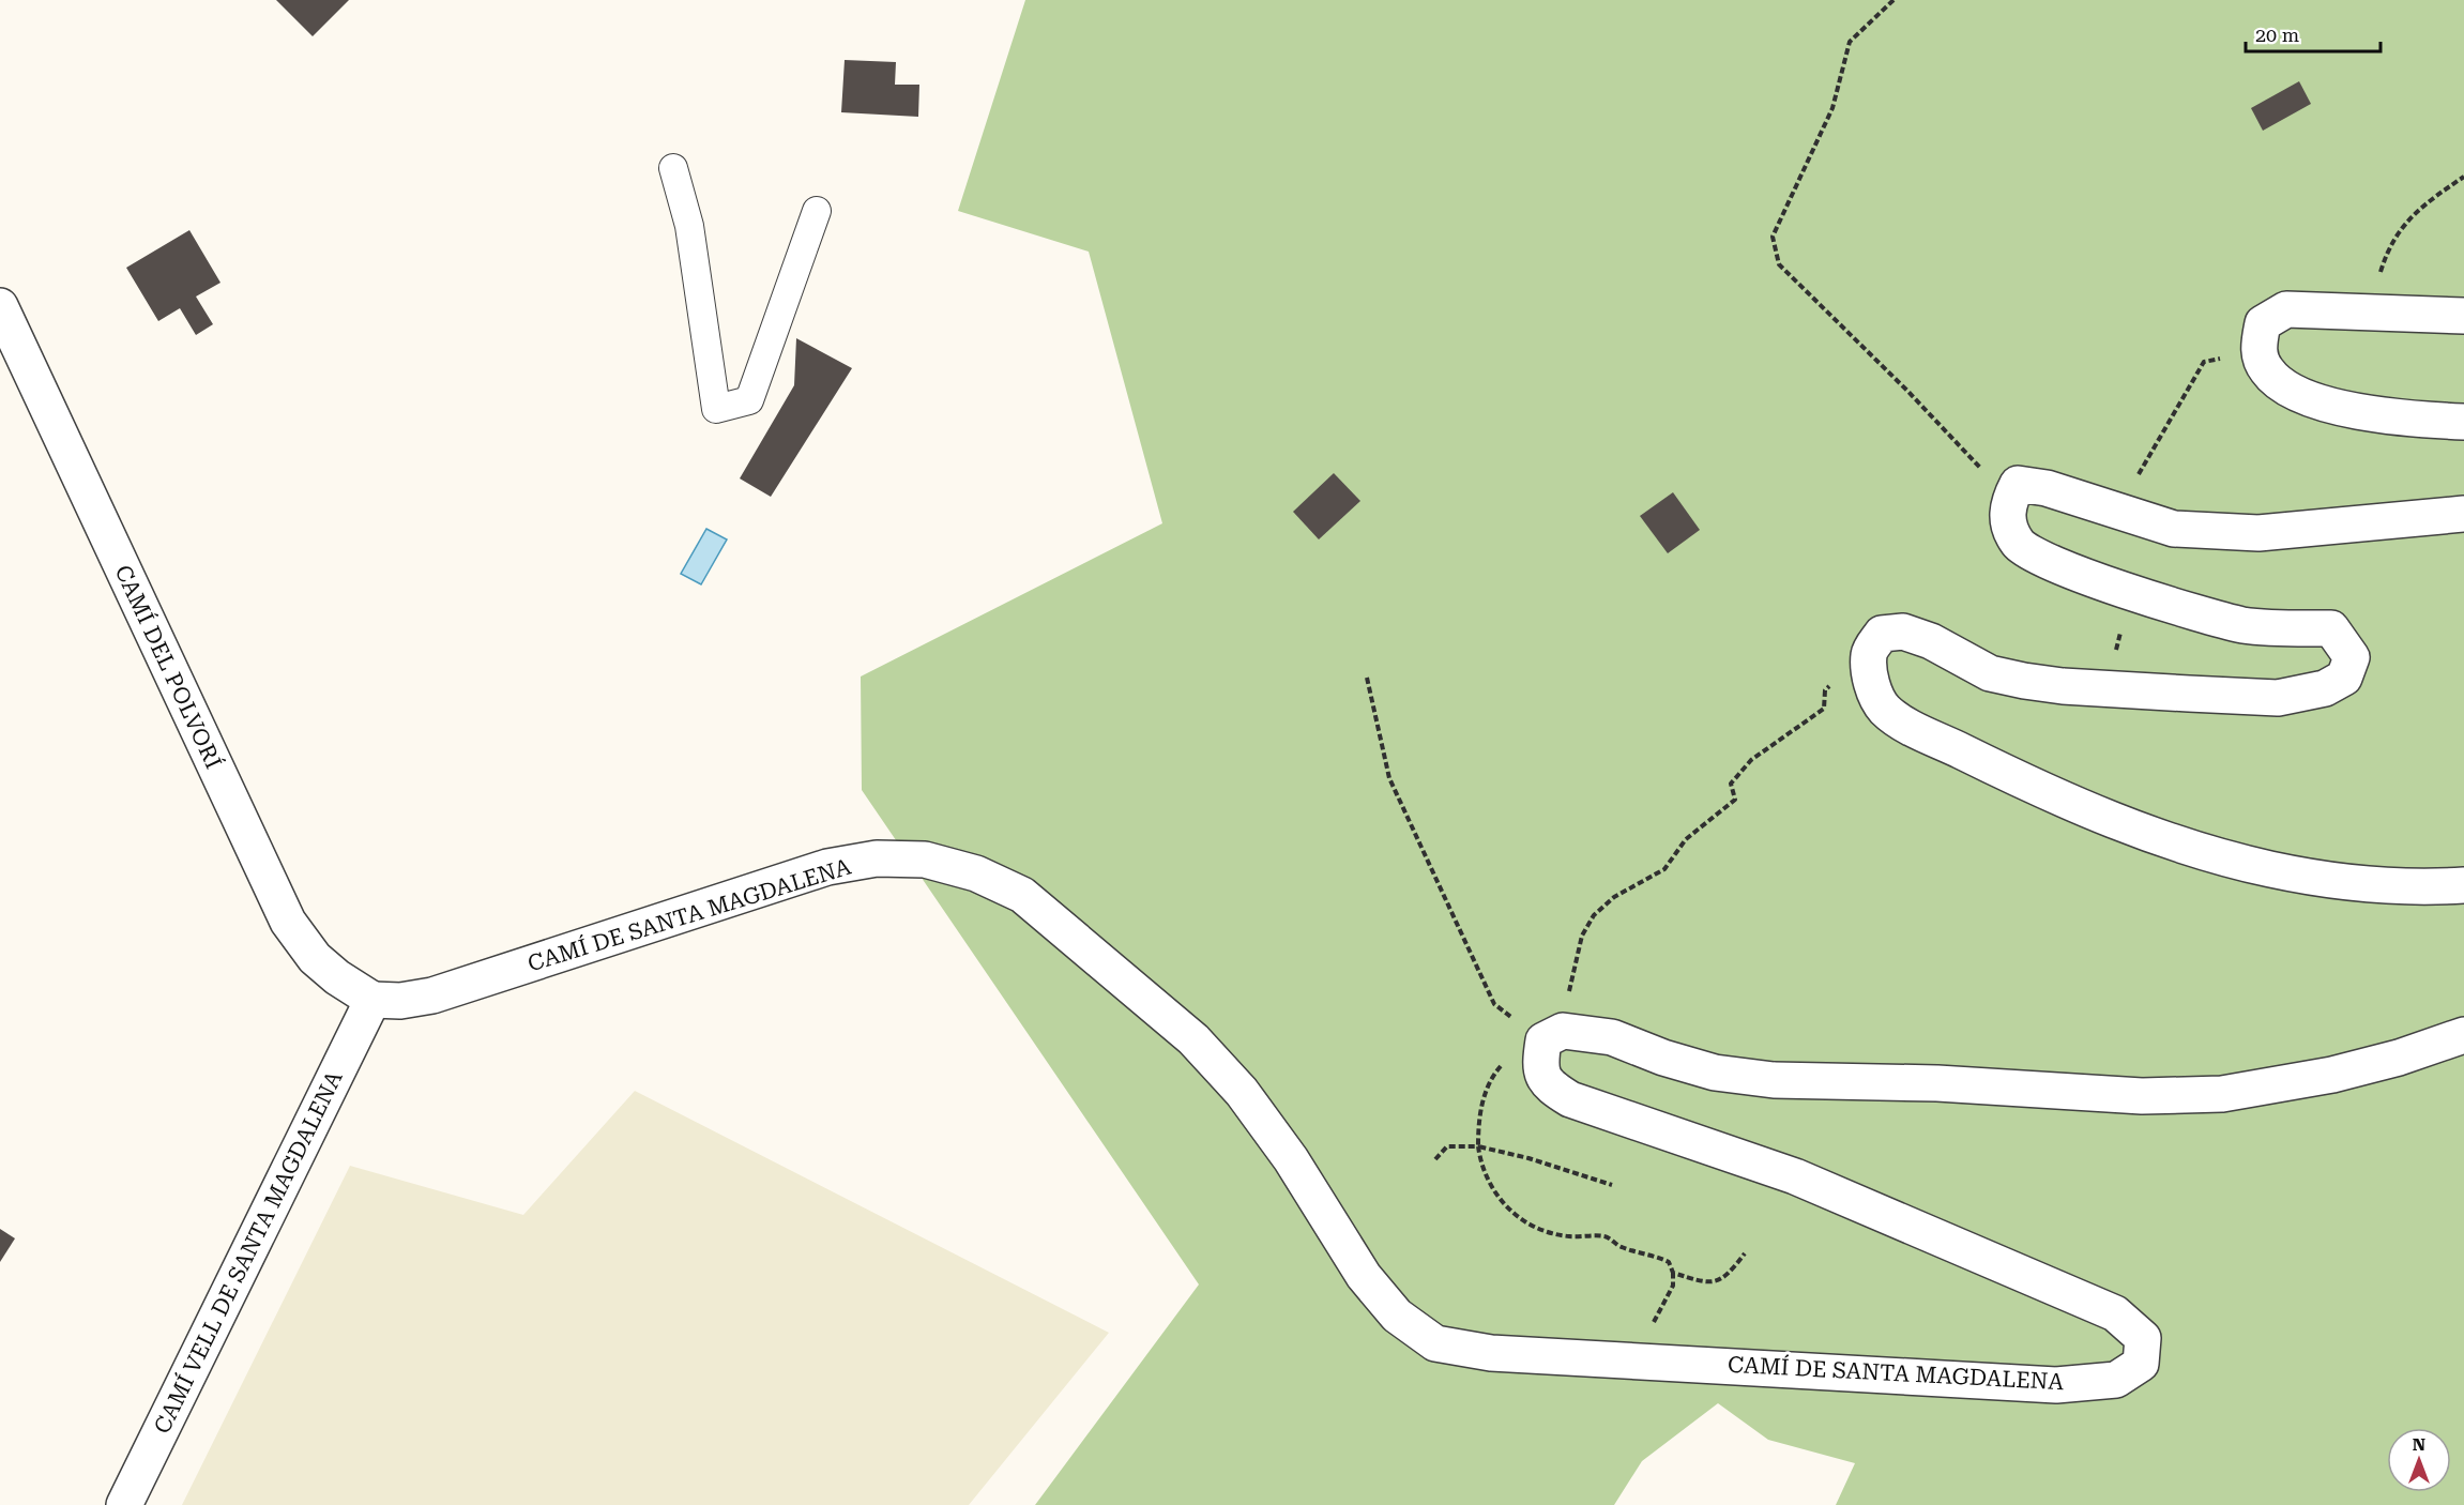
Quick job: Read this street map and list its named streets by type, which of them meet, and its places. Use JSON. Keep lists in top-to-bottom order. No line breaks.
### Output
{"streets":{"street":["CAMÍ DEL POLVORÍ","CAMÍ DE SANTA MAGDALENA","CAMÍ VELL DE SANTA MAGDALENA"]},"crossings":[["CAMÍ DEL POLVORÍ","CAMÍ DE SANTA MAGDALENA"],["CAMÍ DEL POLVORÍ","CAMÍ VELL DE SANTA MAGDALENA"],["CAMÍ DE SANTA MAGDALENA","CAMÍ VELL DE SANTA MAGDALENA"]],"scale_bar":"20 m","north":"top"}
